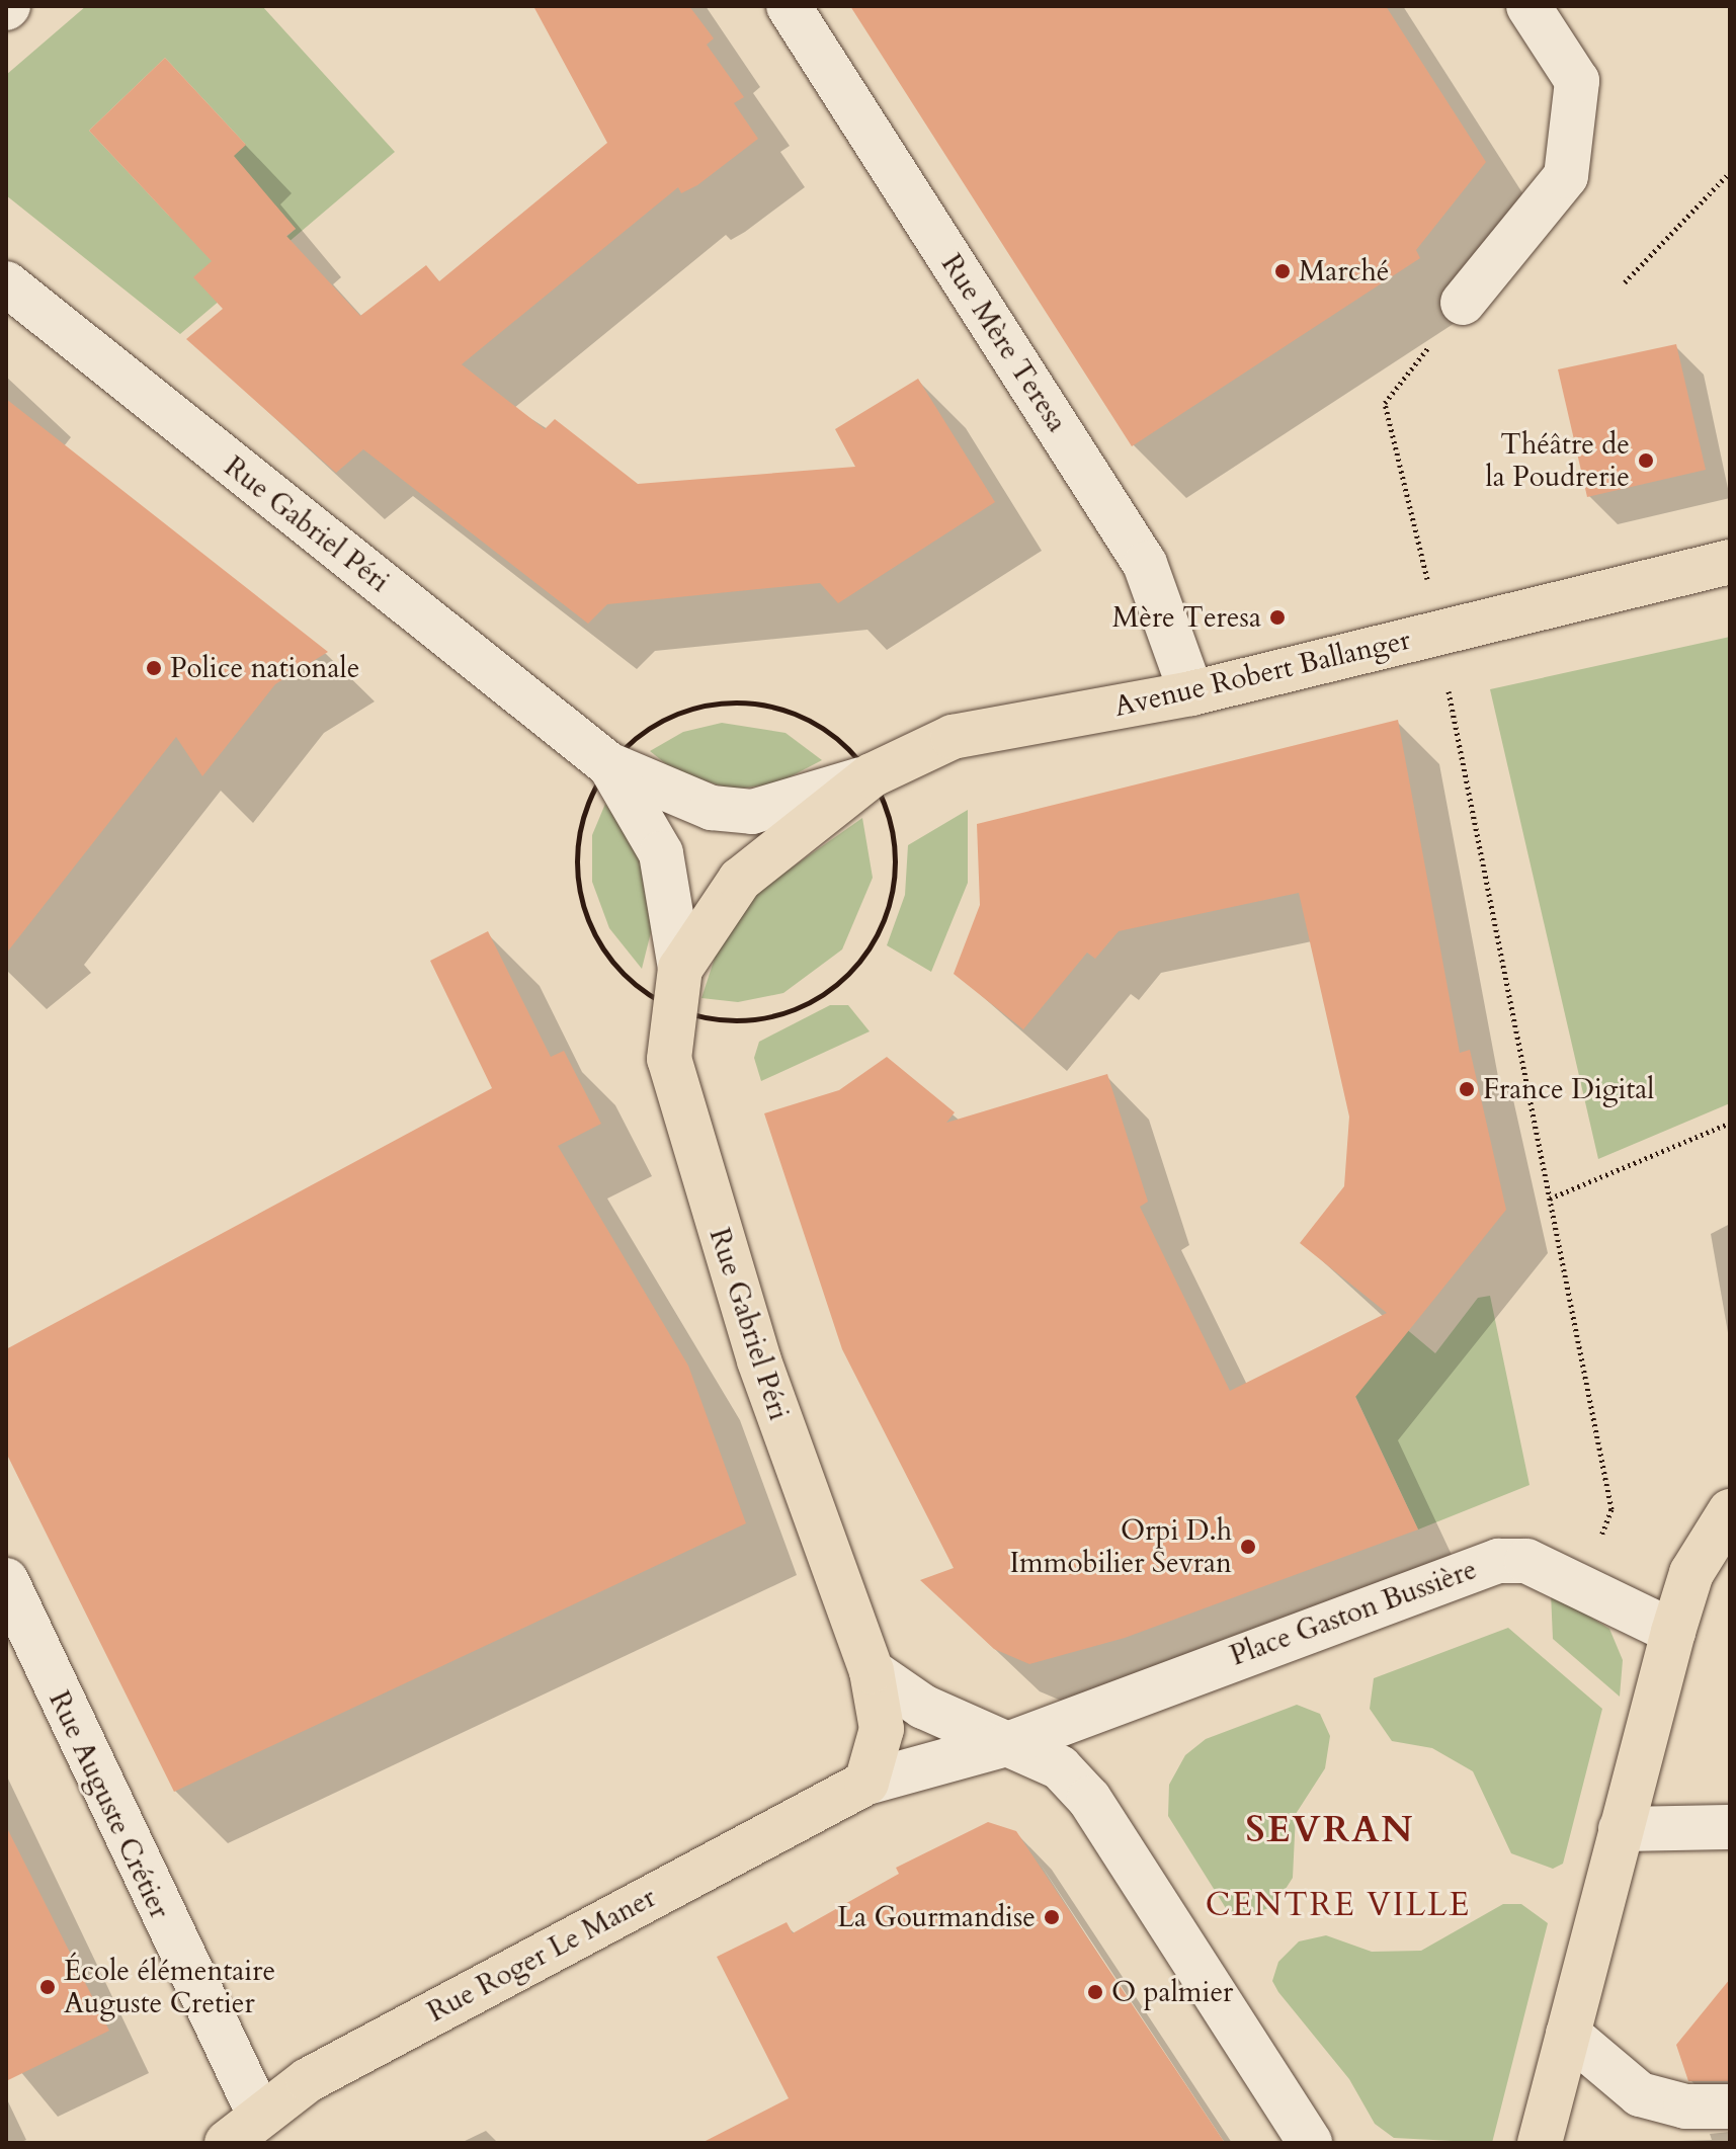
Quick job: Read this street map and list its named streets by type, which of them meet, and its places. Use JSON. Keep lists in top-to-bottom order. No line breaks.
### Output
{"streets":{"main road":["Rue Gabriel Péri","Avenue Robert Ballanger","Rue Roger Le Maner"],"street":["Rue Mère Teresa","Place Gaston Bussière","Rue Auguste Crétier"]},"crossings":[["Rue Mère Teresa","Avenue Robert Ballanger"],["Rue Gabriel Péri","Avenue Robert Ballanger"],["Rue Gabriel Péri","Place Gaston Bussière"],["Rue Gabriel Péri","Rue Roger Le Maner"],["Place Gaston Bussière","Rue Roger Le Maner"],["Rue Auguste Crétier","Rue Roger Le Maner"]],"districts":["SEVRAN","CENTRE VILLE"],"places":["Marché","Théâtre de la Poudrerie","Mère Teresa","Police nationale","France Digital","Orpi D.h Immobilier Sevran","La Gourmandise","École élémentaire Auguste Cretier","O palmier"]}
